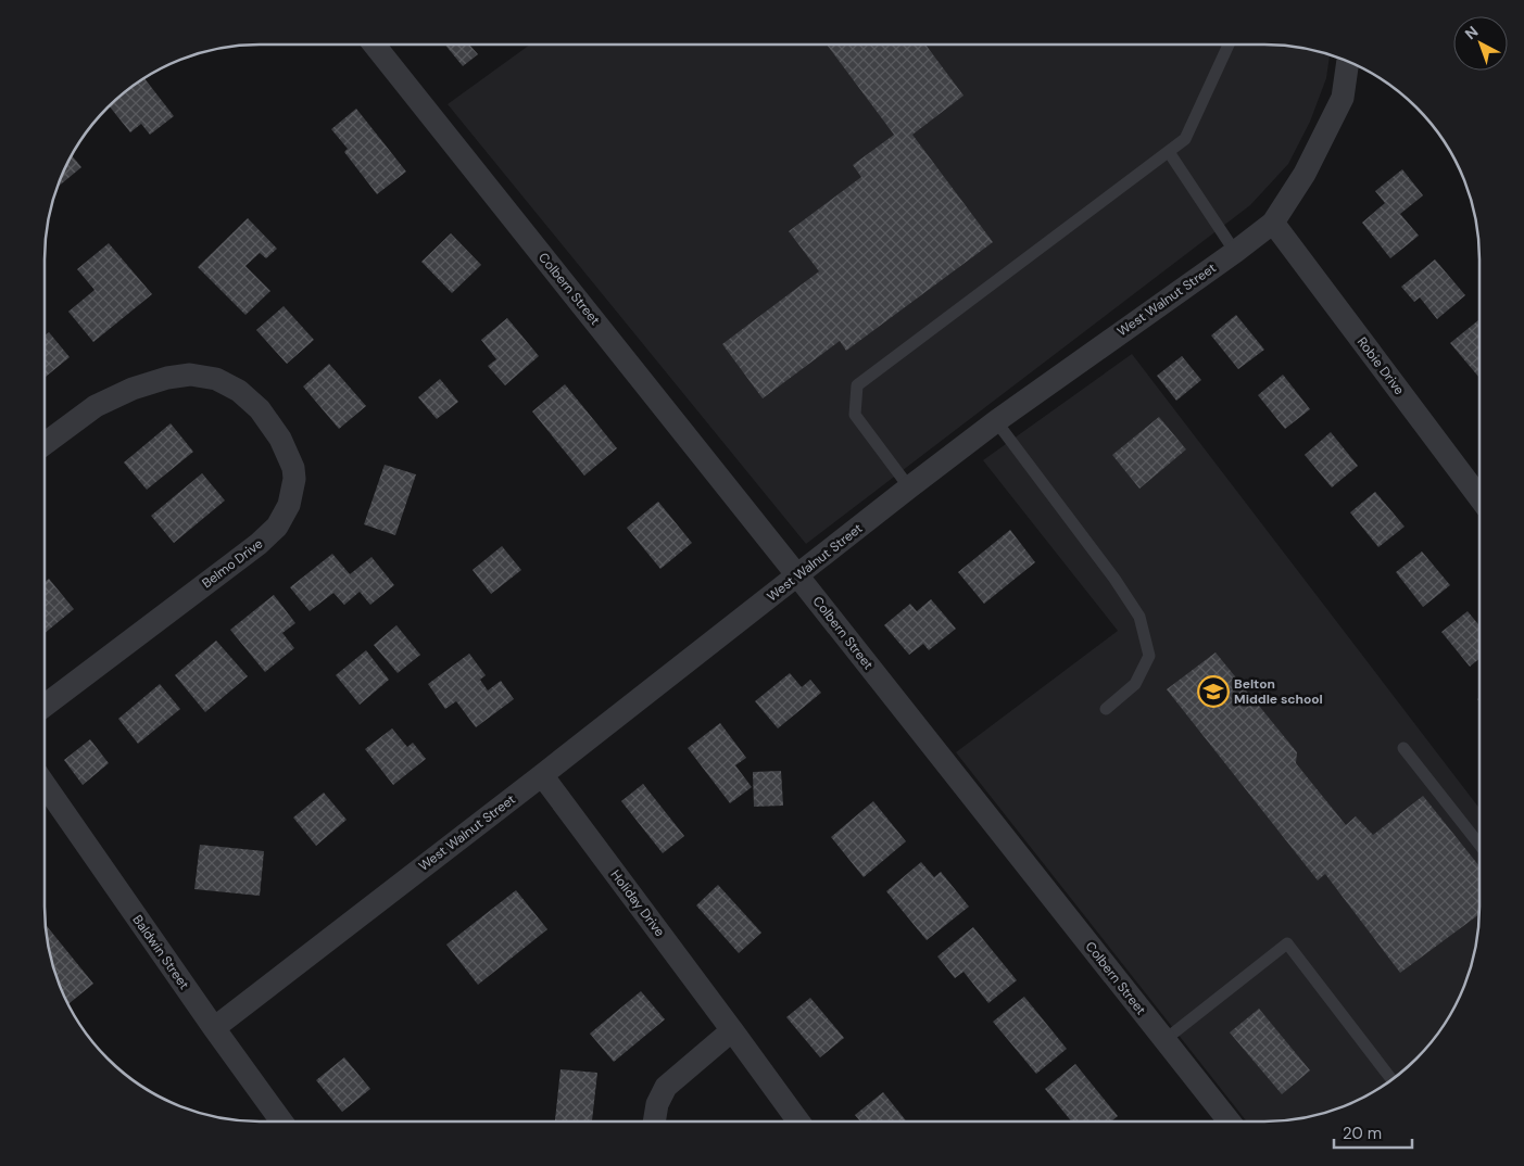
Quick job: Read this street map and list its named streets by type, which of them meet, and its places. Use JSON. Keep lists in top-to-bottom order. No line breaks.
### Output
{"streets":{"street":["Colbern Street","West Walnut Street","Robie Drive","Belmo Drive","Holiday Drive","Baldwin Street"]},"crossings":[["Colbern Street","West Walnut Street"],["West Walnut Street","Robie Drive"],["West Walnut Street","Holiday Drive"],["West Walnut Street","Baldwin Street"]],"places":{"school or university":["Belton Middle school"]},"scale_bar":"20 m","north":"top left"}
